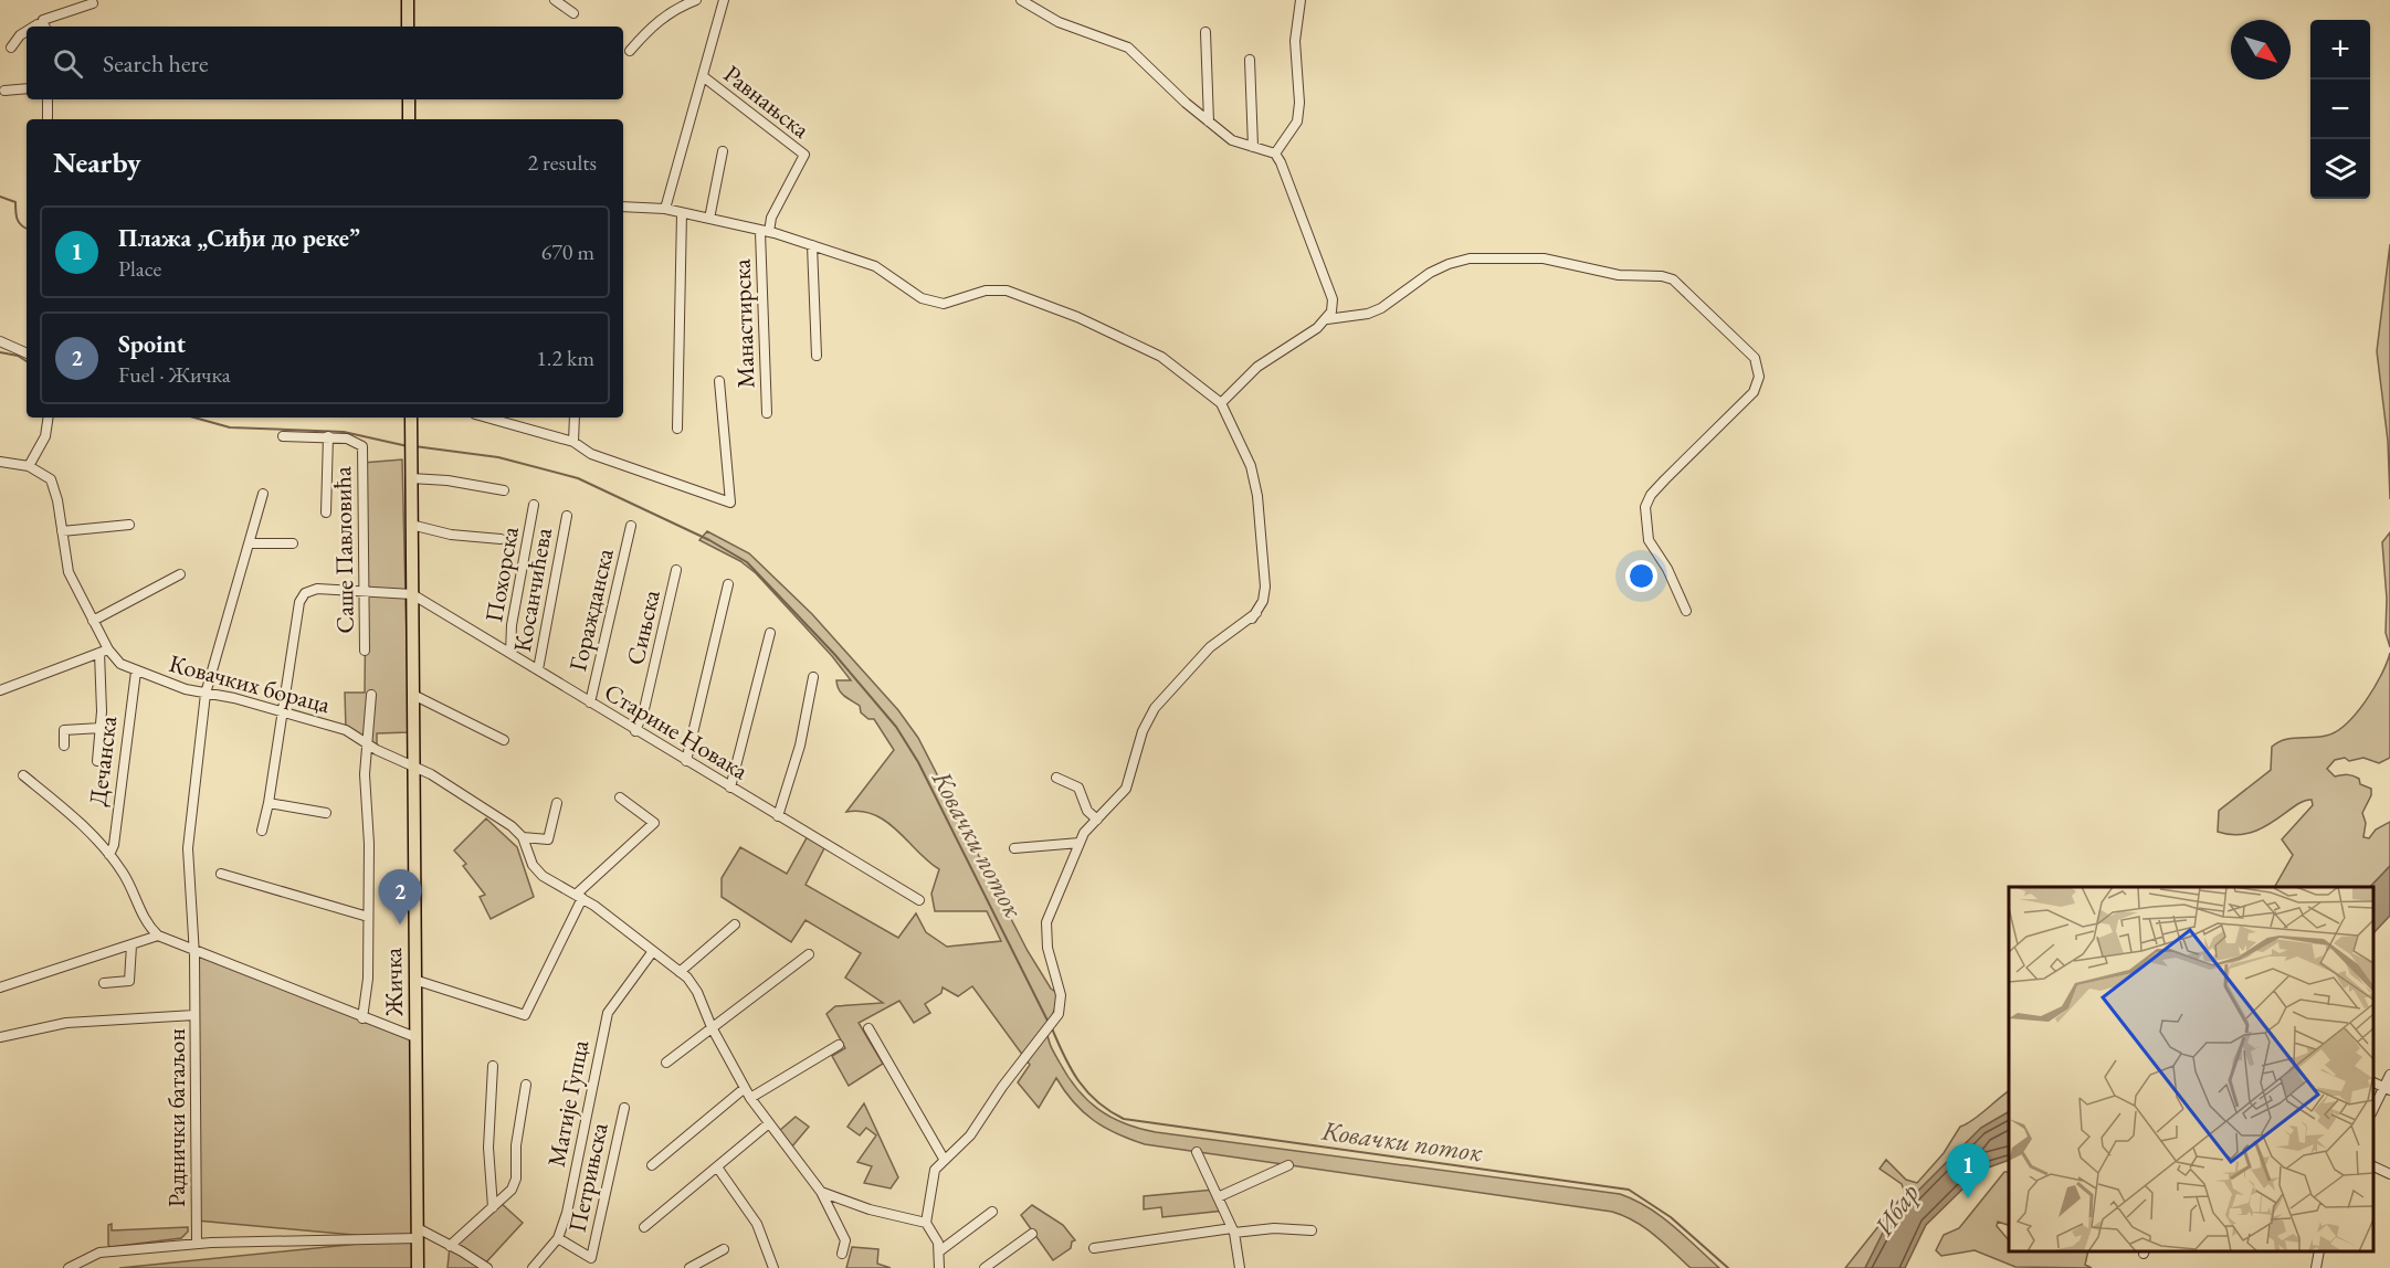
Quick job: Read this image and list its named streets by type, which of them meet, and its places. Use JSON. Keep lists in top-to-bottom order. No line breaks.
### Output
{"streets":{"main road":["Жичка"],"street":["Равнањска","Манастирска","Саше Павловића","Похорска","Косанчићева","Горажданска","Сињска","Ковачких бораца","Старине Новака","Дечанска","Матије Гупца","Раднички батаљон","Петрињска"]},"crossings":[["Равнањска","Манастирска"],["Похорска","Старине Новака"],["Косанчићева","Старине Новака"],["Горажданска","Старине Новака"],["Сињска","Старине Новака"],["Ковачких бораца","Дечанска"],["Ковачких бораца","Жичка"],["Ковачких бораца","Раднички батаљон"],["Старине Новака","Жичка"],["Матије Гупца","Петрињска"]],"water":["Ковачки поток","Ибар"],"north":"bottom right","page":{"map_buttons":["+","−"],"search":"Search here","heading":["Nearby","2 results"],"list":[{"mark":"1","name":"Плажа „Сиђи до реке”","note":"Place","value":"670 m"},{"mark":"2","name":"Spoint","note":"Fuel · Жичка","value":"1.2 km"}],"pins":["2","1"]}}
